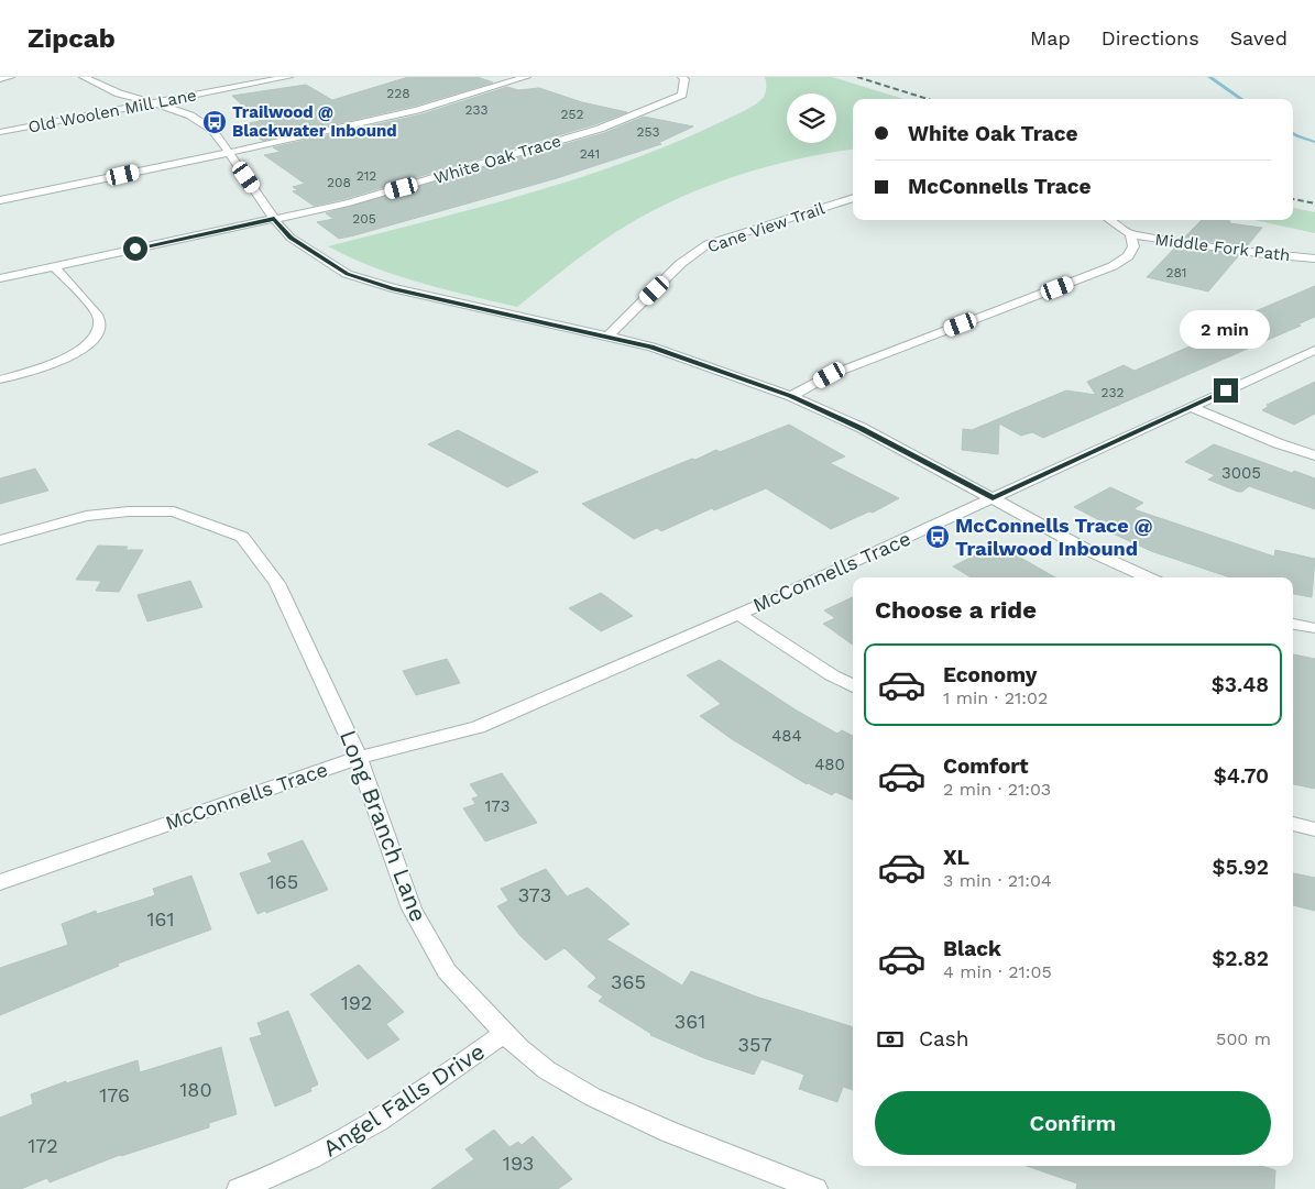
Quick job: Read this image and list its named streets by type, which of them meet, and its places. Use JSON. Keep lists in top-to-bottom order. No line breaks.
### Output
{"streets":{"street":["Old Woolen Mill Lane","White Oak Trace","Cane View Trail","Middle Fork Path","McConnells Trace","Long Branch Lane","Angel Falls Drive"]},"crossings":[["McConnells Trace","Long Branch Lane"],["Long Branch Lane","Angel Falls Drive"]],"places":{"bus stop":["Trailwood @ Blackwater Inbound","McConnells Trace @ Trailwood Inbound"]},"house_numbers":["228","233","252","253","241","212","208","205","281","232","3005","484","480","173","165","373","161","365","192","361","357","180","176","172","193"],"page":{"header":"Zipcab","nav":["Map","Directions","Saved"],"banner":["White Oak Trace","McConnells Trace"],"bubble":"2 min","heading":"Choose a ride","list":[{"name":"Economy","note":"1 min · 21:02","value":"$3.48"},{"name":"Comfort","note":"2 min · 21:03","value":"$4.70"},{"name":"XL","note":"3 min · 21:04","value":"$5.92"},{"name":"Black","note":"4 min · 21:05","value":"$2.82"}],"pay":["Cash","500 m"],"buttons":"Confirm"}}
